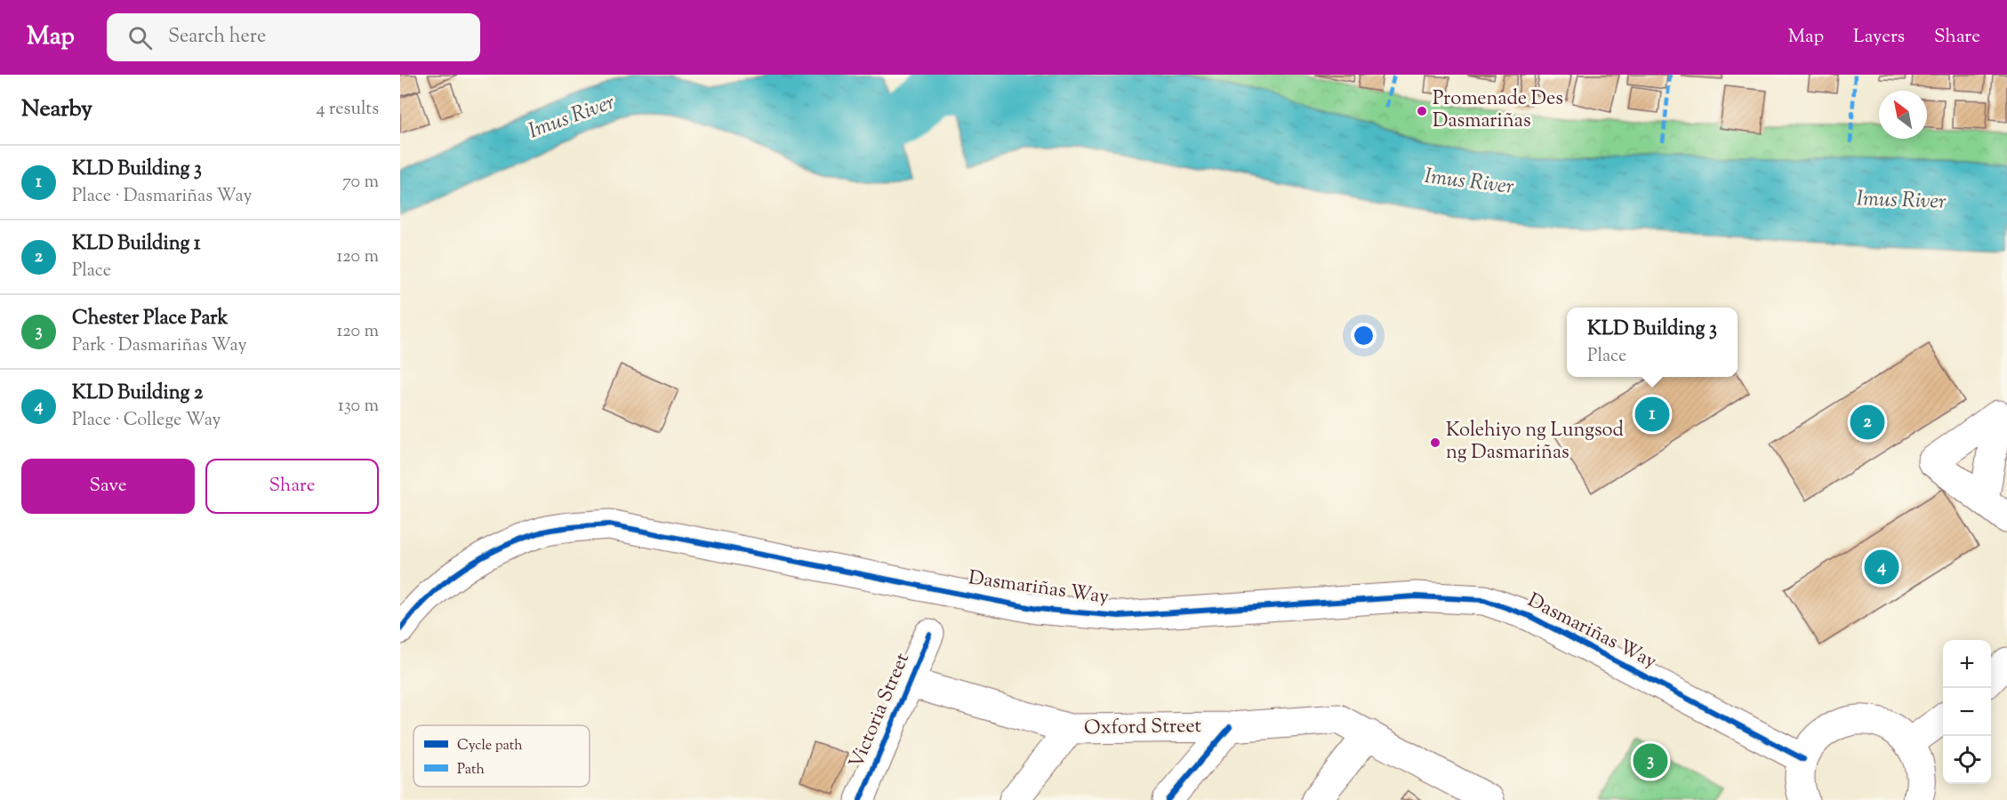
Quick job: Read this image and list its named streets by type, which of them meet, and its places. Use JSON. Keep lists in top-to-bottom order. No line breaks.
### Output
{"streets":{"street":["Dasmariñas Way","Victoria Street","Oxford Street"]},"crossings":[["Victoria Street","Oxford Street"]],"water":["Imus River"],"places":["Promenade Des Dasmariñas","Kolehiyo ng Lungsod ng Dasmariñas"],"legend":["Cycle path","Path"],"north":"top left","page":{"header":"Map","search":"Search here","nav":["Map","Layers","Share"],"heading":["Nearby","4 results"],"list":[{"mark":"1","name":"KLD Building 3","note":"Place · Dasmariñas Way","value":"70 m"},{"mark":"2","name":"KLD Building 1","note":"Place","value":"120 m"},{"mark":"3","name":"Chester Place Park","note":"Park · Dasmariñas Way","value":"120 m"},{"mark":"4","name":"KLD Building 2","note":"Place · College Way","value":"130 m"}],"popup":["KLD Building 3","Place"],"pins":["1","2","4","3"],"buttons":["Save","Share"],"map_buttons":["+","−"]}}
